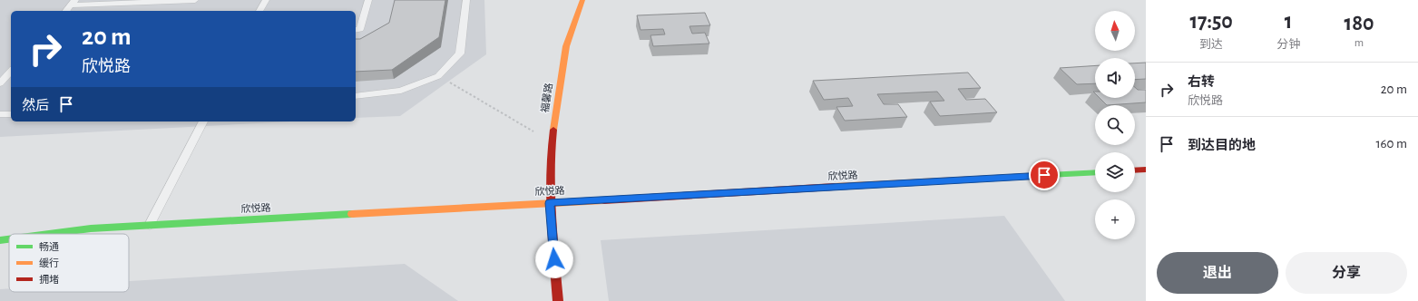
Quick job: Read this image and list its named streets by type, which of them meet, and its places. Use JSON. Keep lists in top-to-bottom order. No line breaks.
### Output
{"streets":{"street":["福馨路","欣悦路"]},"crossings":[["福馨路","欣悦路"]],"legend":["畅通","缓行","拥堵"],"north":"top","page":{"eta":["17:50","到达","1","分钟","180","m"],"map_buttons":"+","turn":["20 m","欣悦路"],"list":[{"name":"右转","note":"欣悦路","value":"20 m"},{"name":"到达目的地","value":"160 m"}],"then":"然后","buttons":["退出","分享"]}}
